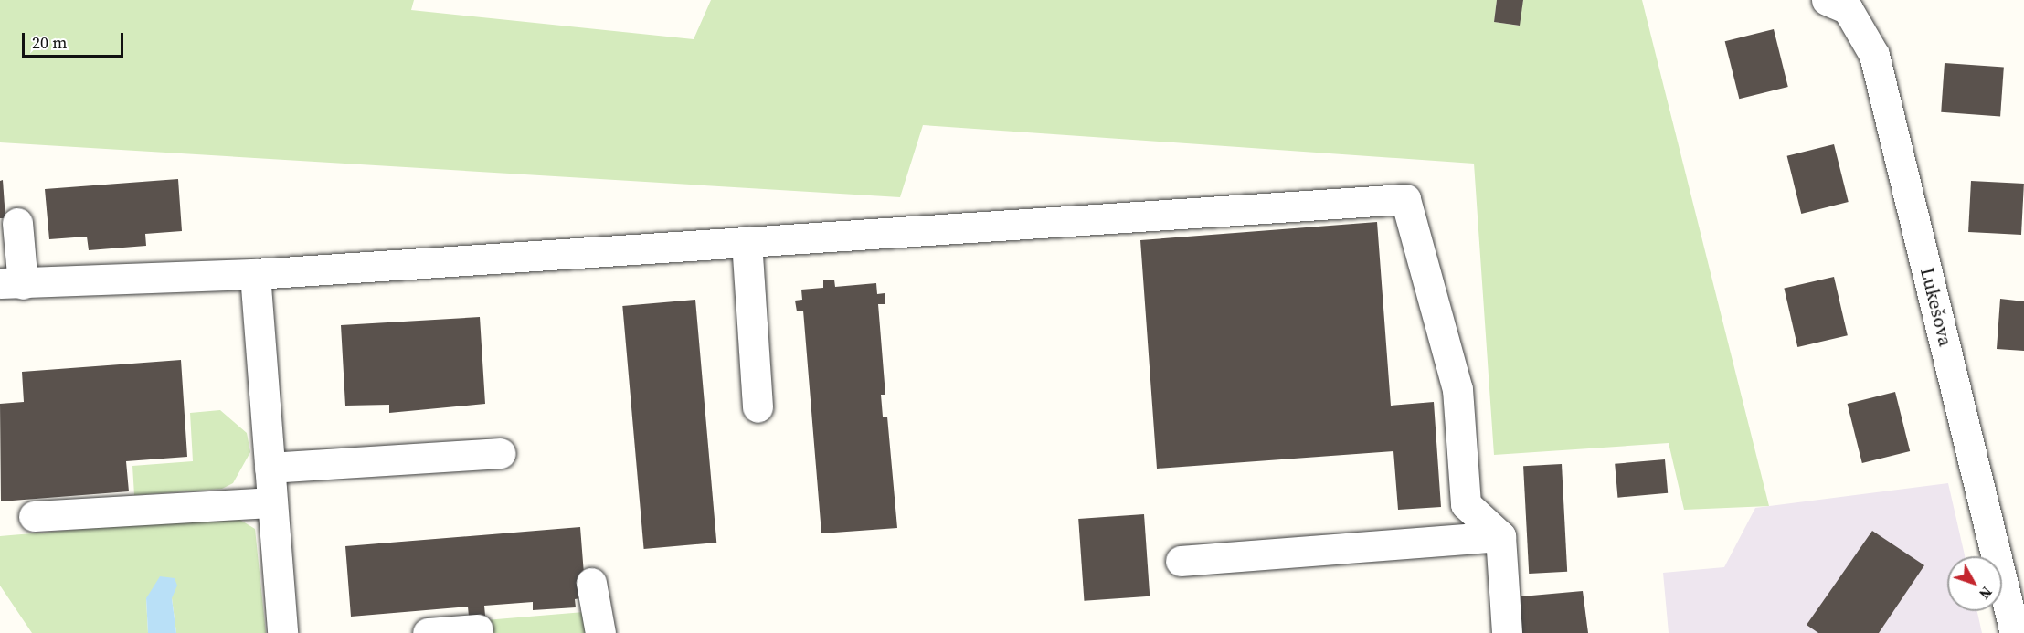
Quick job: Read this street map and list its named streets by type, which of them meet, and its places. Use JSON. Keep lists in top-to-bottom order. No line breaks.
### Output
{"streets":{"street":["Lukešova"]},"scale_bar":"20 m","north":"bottom right"}
